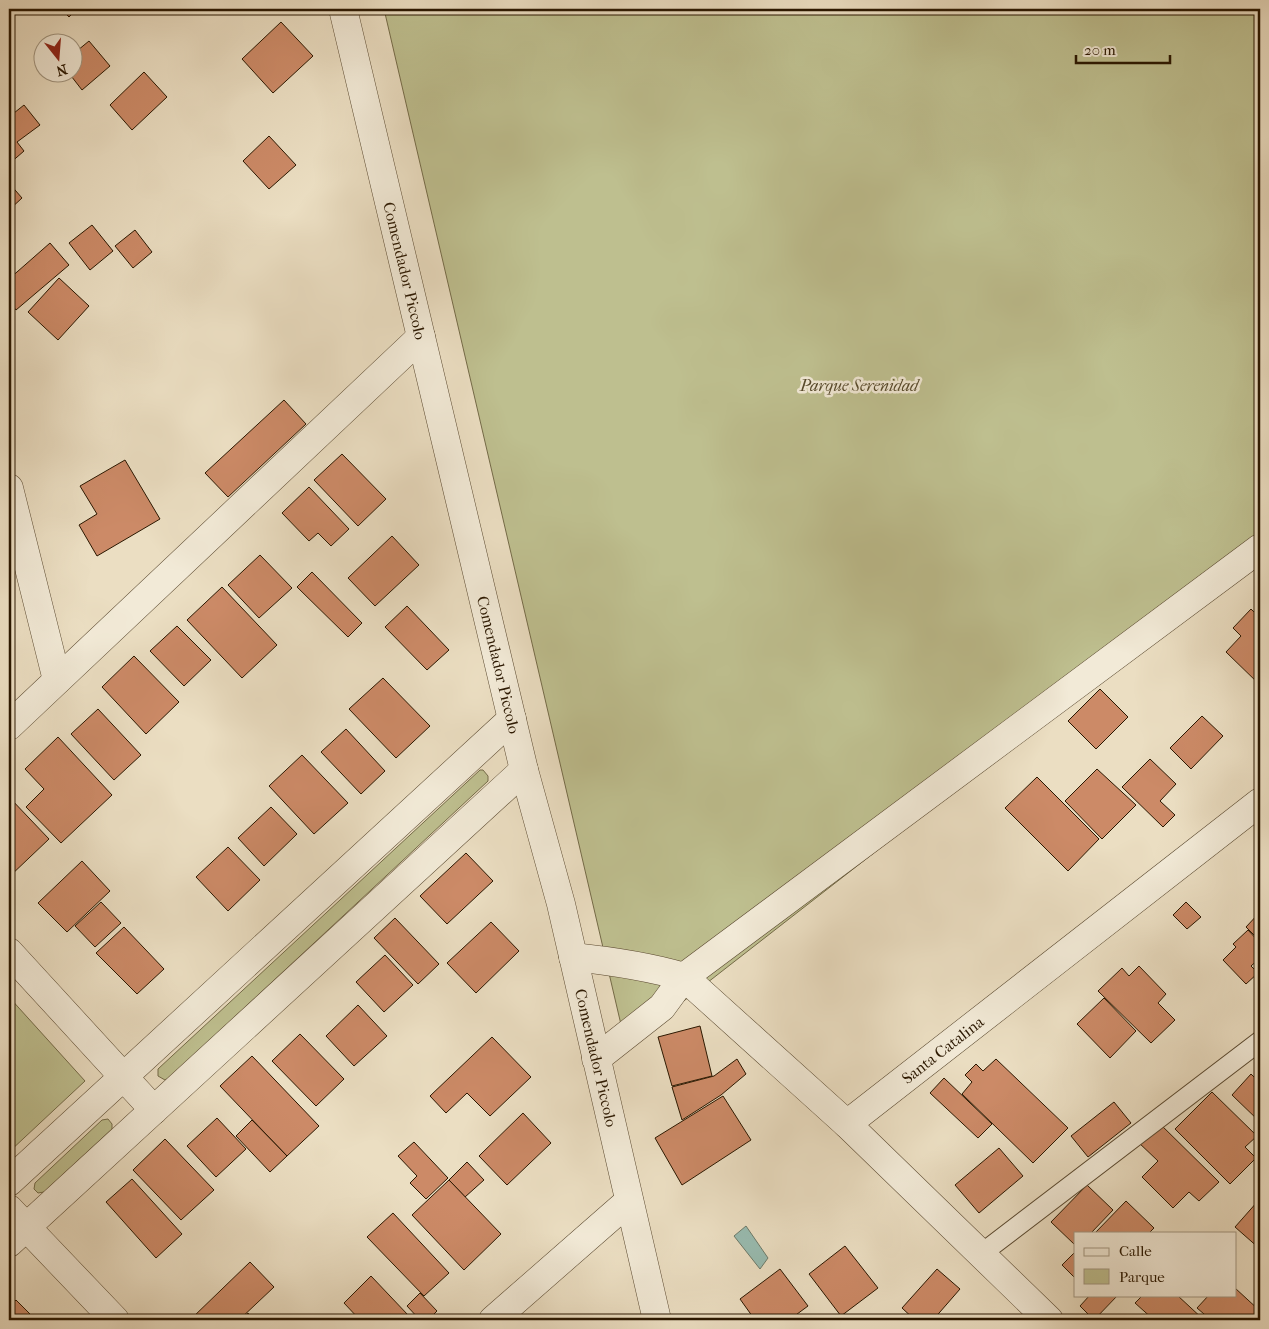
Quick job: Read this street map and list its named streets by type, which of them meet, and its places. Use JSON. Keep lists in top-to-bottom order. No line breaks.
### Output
{"streets":{"street":["Comendador Piccolo","Santa Catalina"]},"parks":["Parque Serenidad"],"legend":["Calle","Parque"],"scale_bar":"20 m","north":"bottom"}
